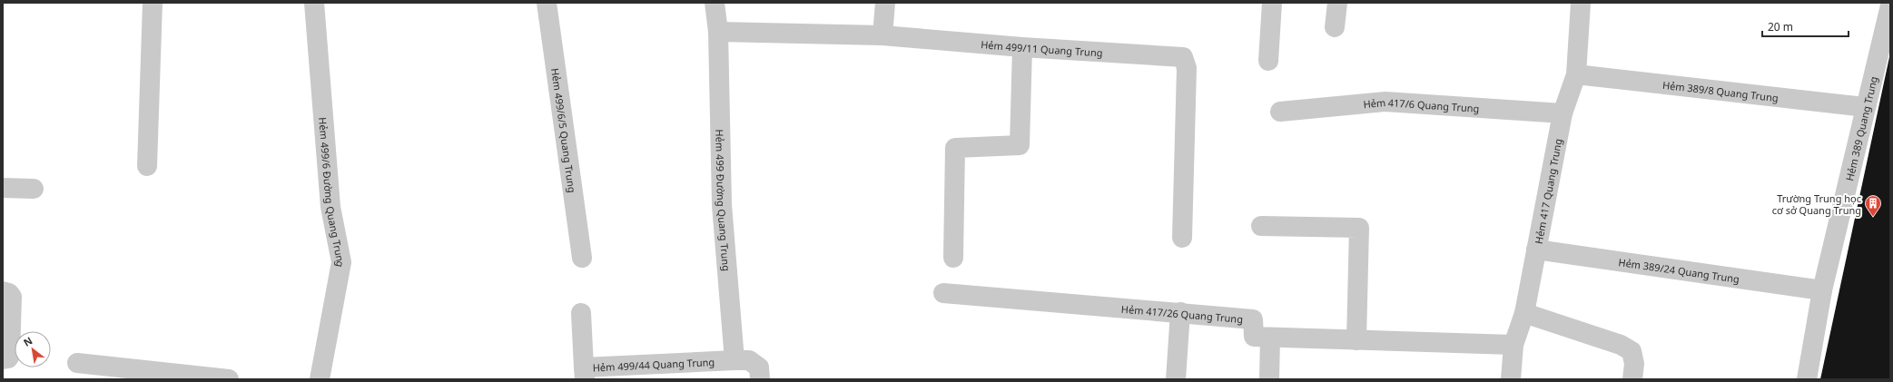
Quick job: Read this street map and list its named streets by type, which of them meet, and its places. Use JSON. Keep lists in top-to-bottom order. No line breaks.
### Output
{"streets":{"street":["Hẻm 499/11 Quang Trung","Hẻm 389/8 Quang Trung","Hẻm 417/6 Quang Trung","Hẻm 389 Quang Trung","Hẻm 499/6/5 Quang Trung","Hẻm 499/6 Đường Quang Trung","Hẻm 417 Quang Trung","Hẻm 499 Đường Quang Trung","Hẻm 389/24 Quang Trung","Hẻm 417/26 Quang Trung","Hẻm 499/44 Quang Trung"]},"crossings":[["Hẻm 499/11 Quang Trung","Hẻm 499 Đường Quang Trung"],["Hẻm 389/8 Quang Trung","Hẻm 389 Quang Trung"],["Hẻm 389/8 Quang Trung","Hẻm 417 Quang Trung"],["Hẻm 417/6 Quang Trung","Hẻm 417 Quang Trung"],["Hẻm 389 Quang Trung","Hẻm 389/24 Quang Trung"],["Hẻm 417 Quang Trung","Hẻm 389/24 Quang Trung"],["Hẻm 417 Quang Trung","Hẻm 417/26 Quang Trung"],["Hẻm 499 Đường Quang Trung","Hẻm 499/44 Quang Trung"]],"places":{"building":["Trường Trung học cơ sở Quang Trung"]},"scale_bar":"20 m","north":"top left"}
